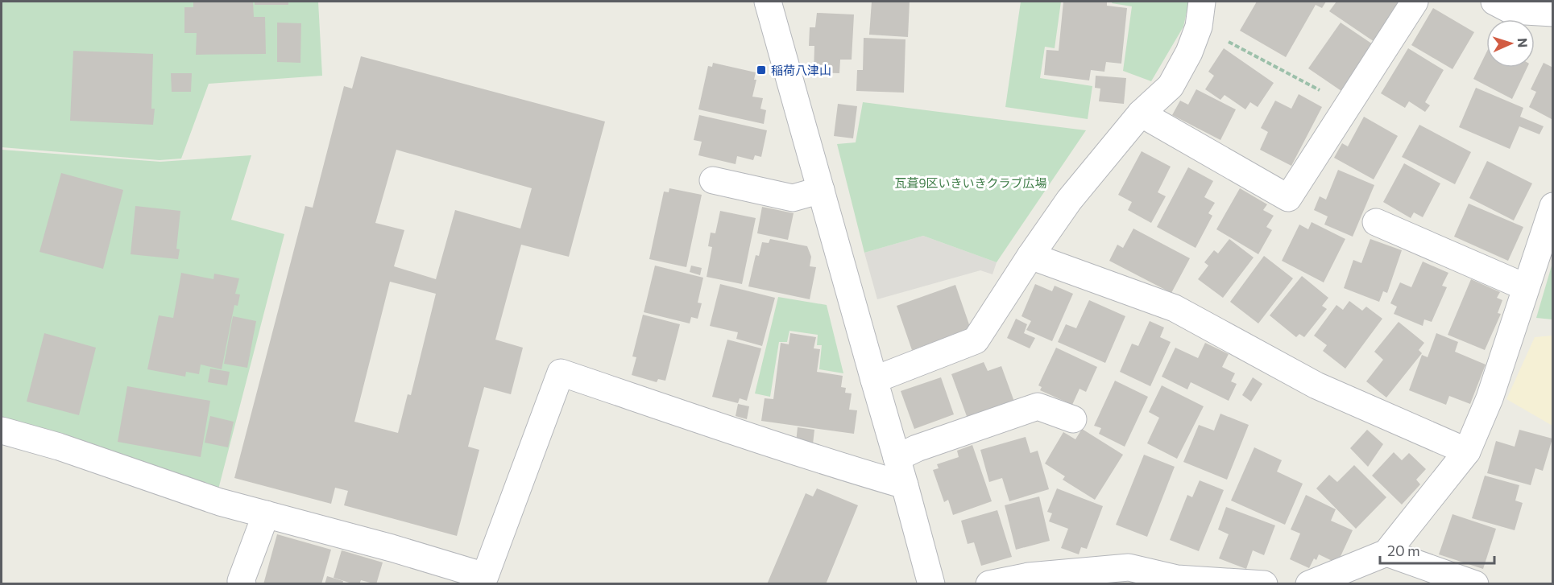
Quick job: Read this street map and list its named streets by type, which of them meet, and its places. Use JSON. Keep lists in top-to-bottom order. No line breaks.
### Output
{"parks":["瓦葺9区いきいきクラブ広場"],"places":{"transit":["稲荷八津山"]},"scale_bar":"20 m","north":"right"}
